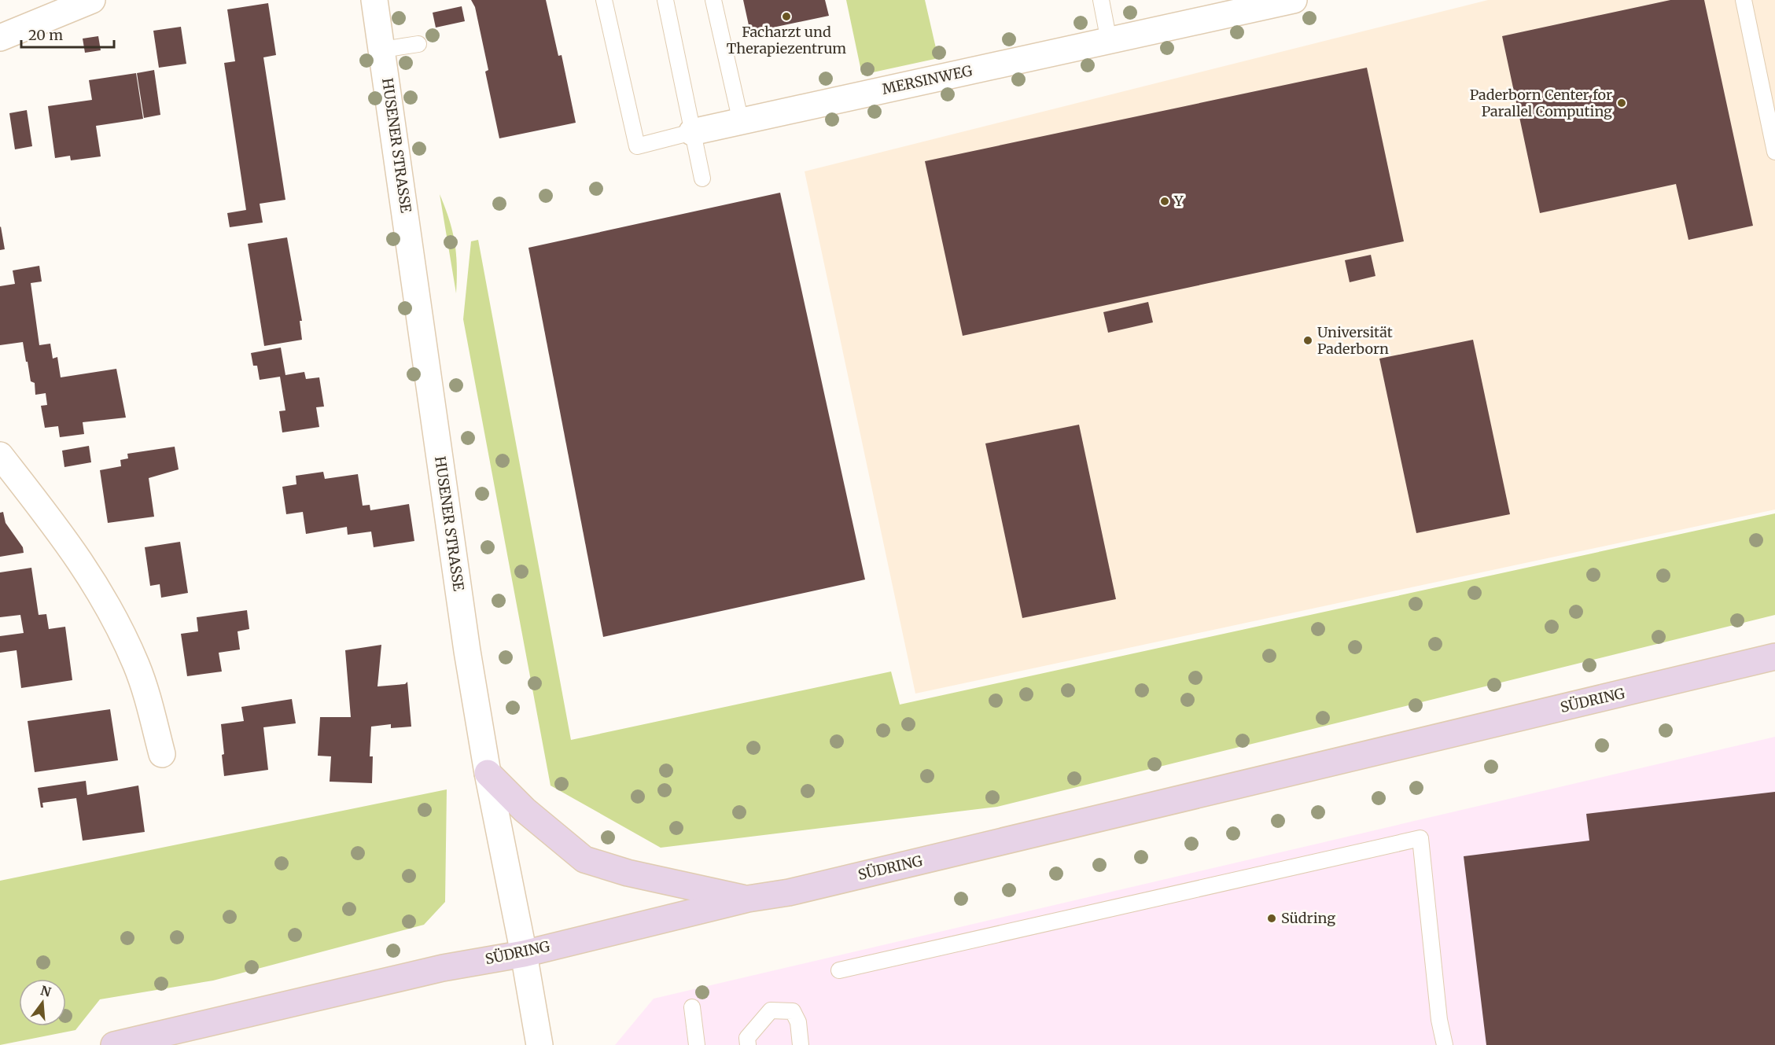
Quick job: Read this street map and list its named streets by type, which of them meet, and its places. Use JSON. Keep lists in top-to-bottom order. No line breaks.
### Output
{"streets":{"main road":["SÜDRING"],"street":["MERSINWEG","HUSENER STRASSE"]},"crossings":[["HUSENER STRASSE","SÜDRING"]],"places":["Facharzt und Therapiezentrum","Paderborn Center for Parallel Computing","Y","Universität Paderborn","Südring"],"scale_bar":"20 m","north":"top"}
